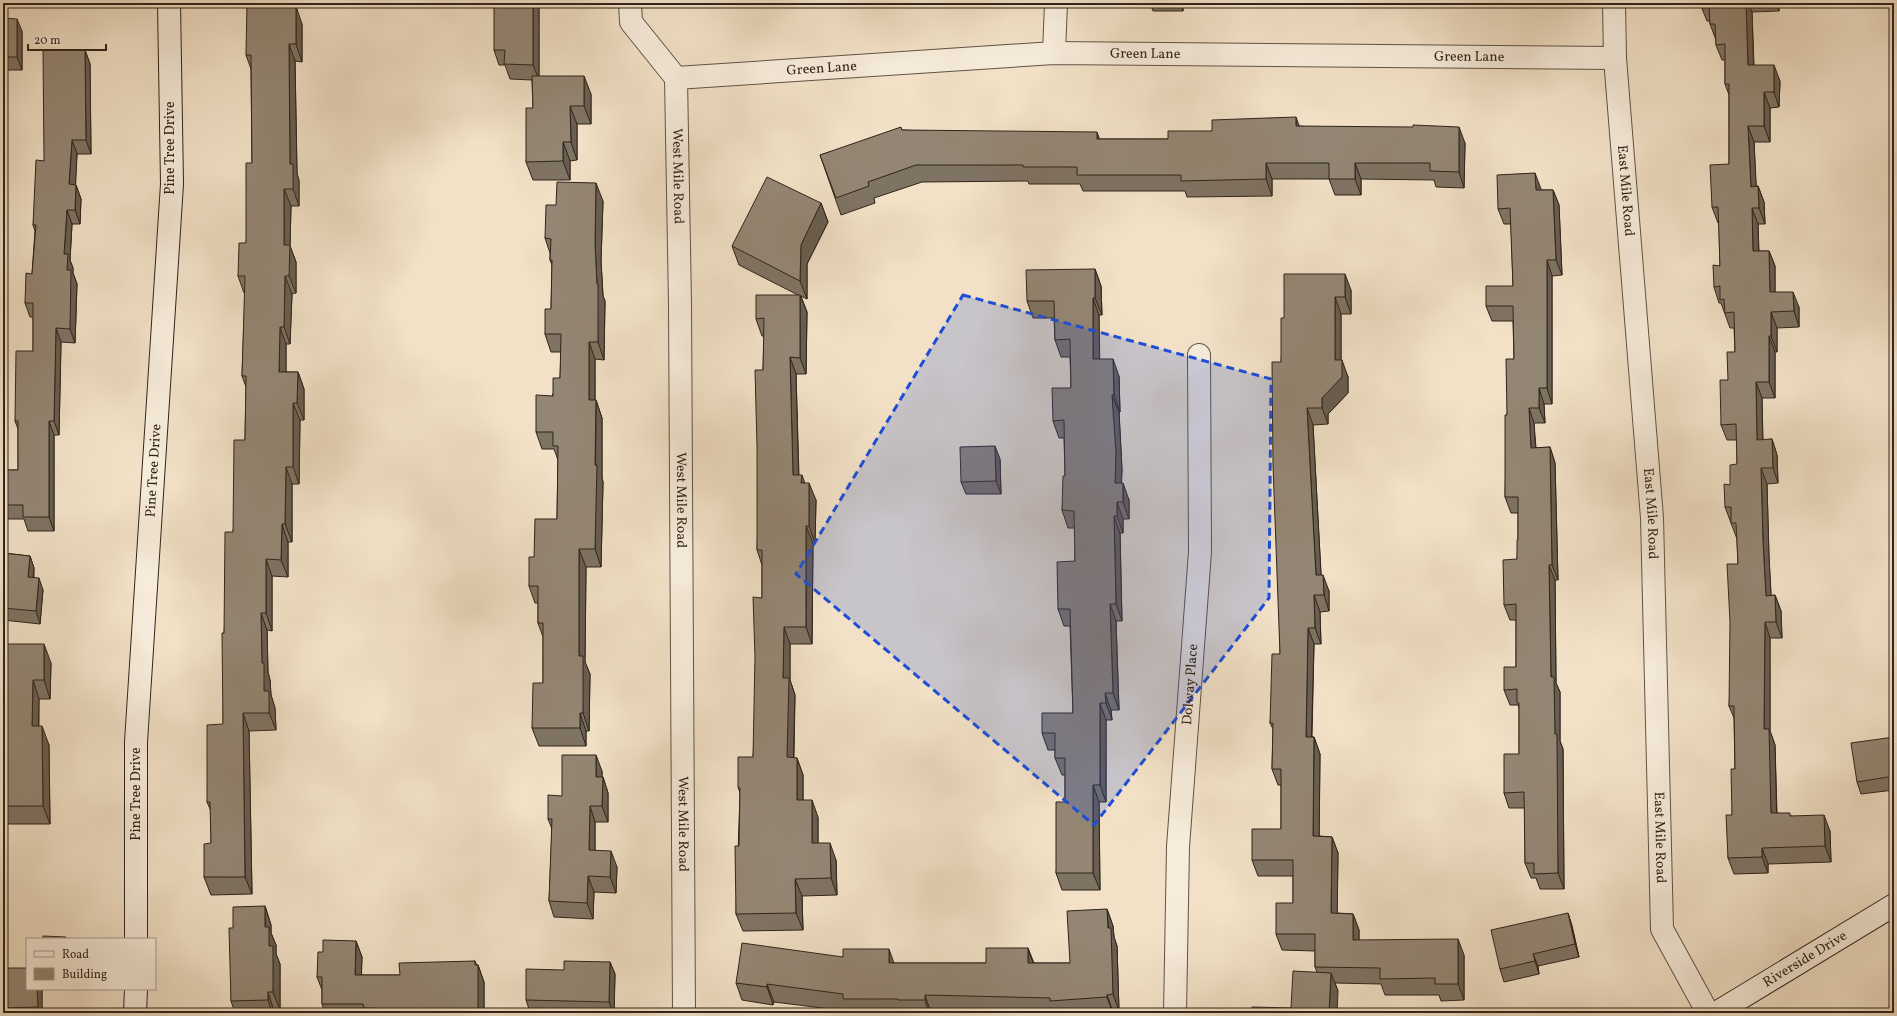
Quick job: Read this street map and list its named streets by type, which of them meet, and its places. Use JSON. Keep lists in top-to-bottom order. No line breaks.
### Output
{"streets":{"street":["Green Lane","Pine Tree Drive","West Mile Road","East Mile Road","Dolway Place","Riverside Drive"]},"crossings":[["Green Lane","West Mile Road"],["Green Lane","East Mile Road"]],"legend":["Road","Building"],"scale_bar":"20 m"}
